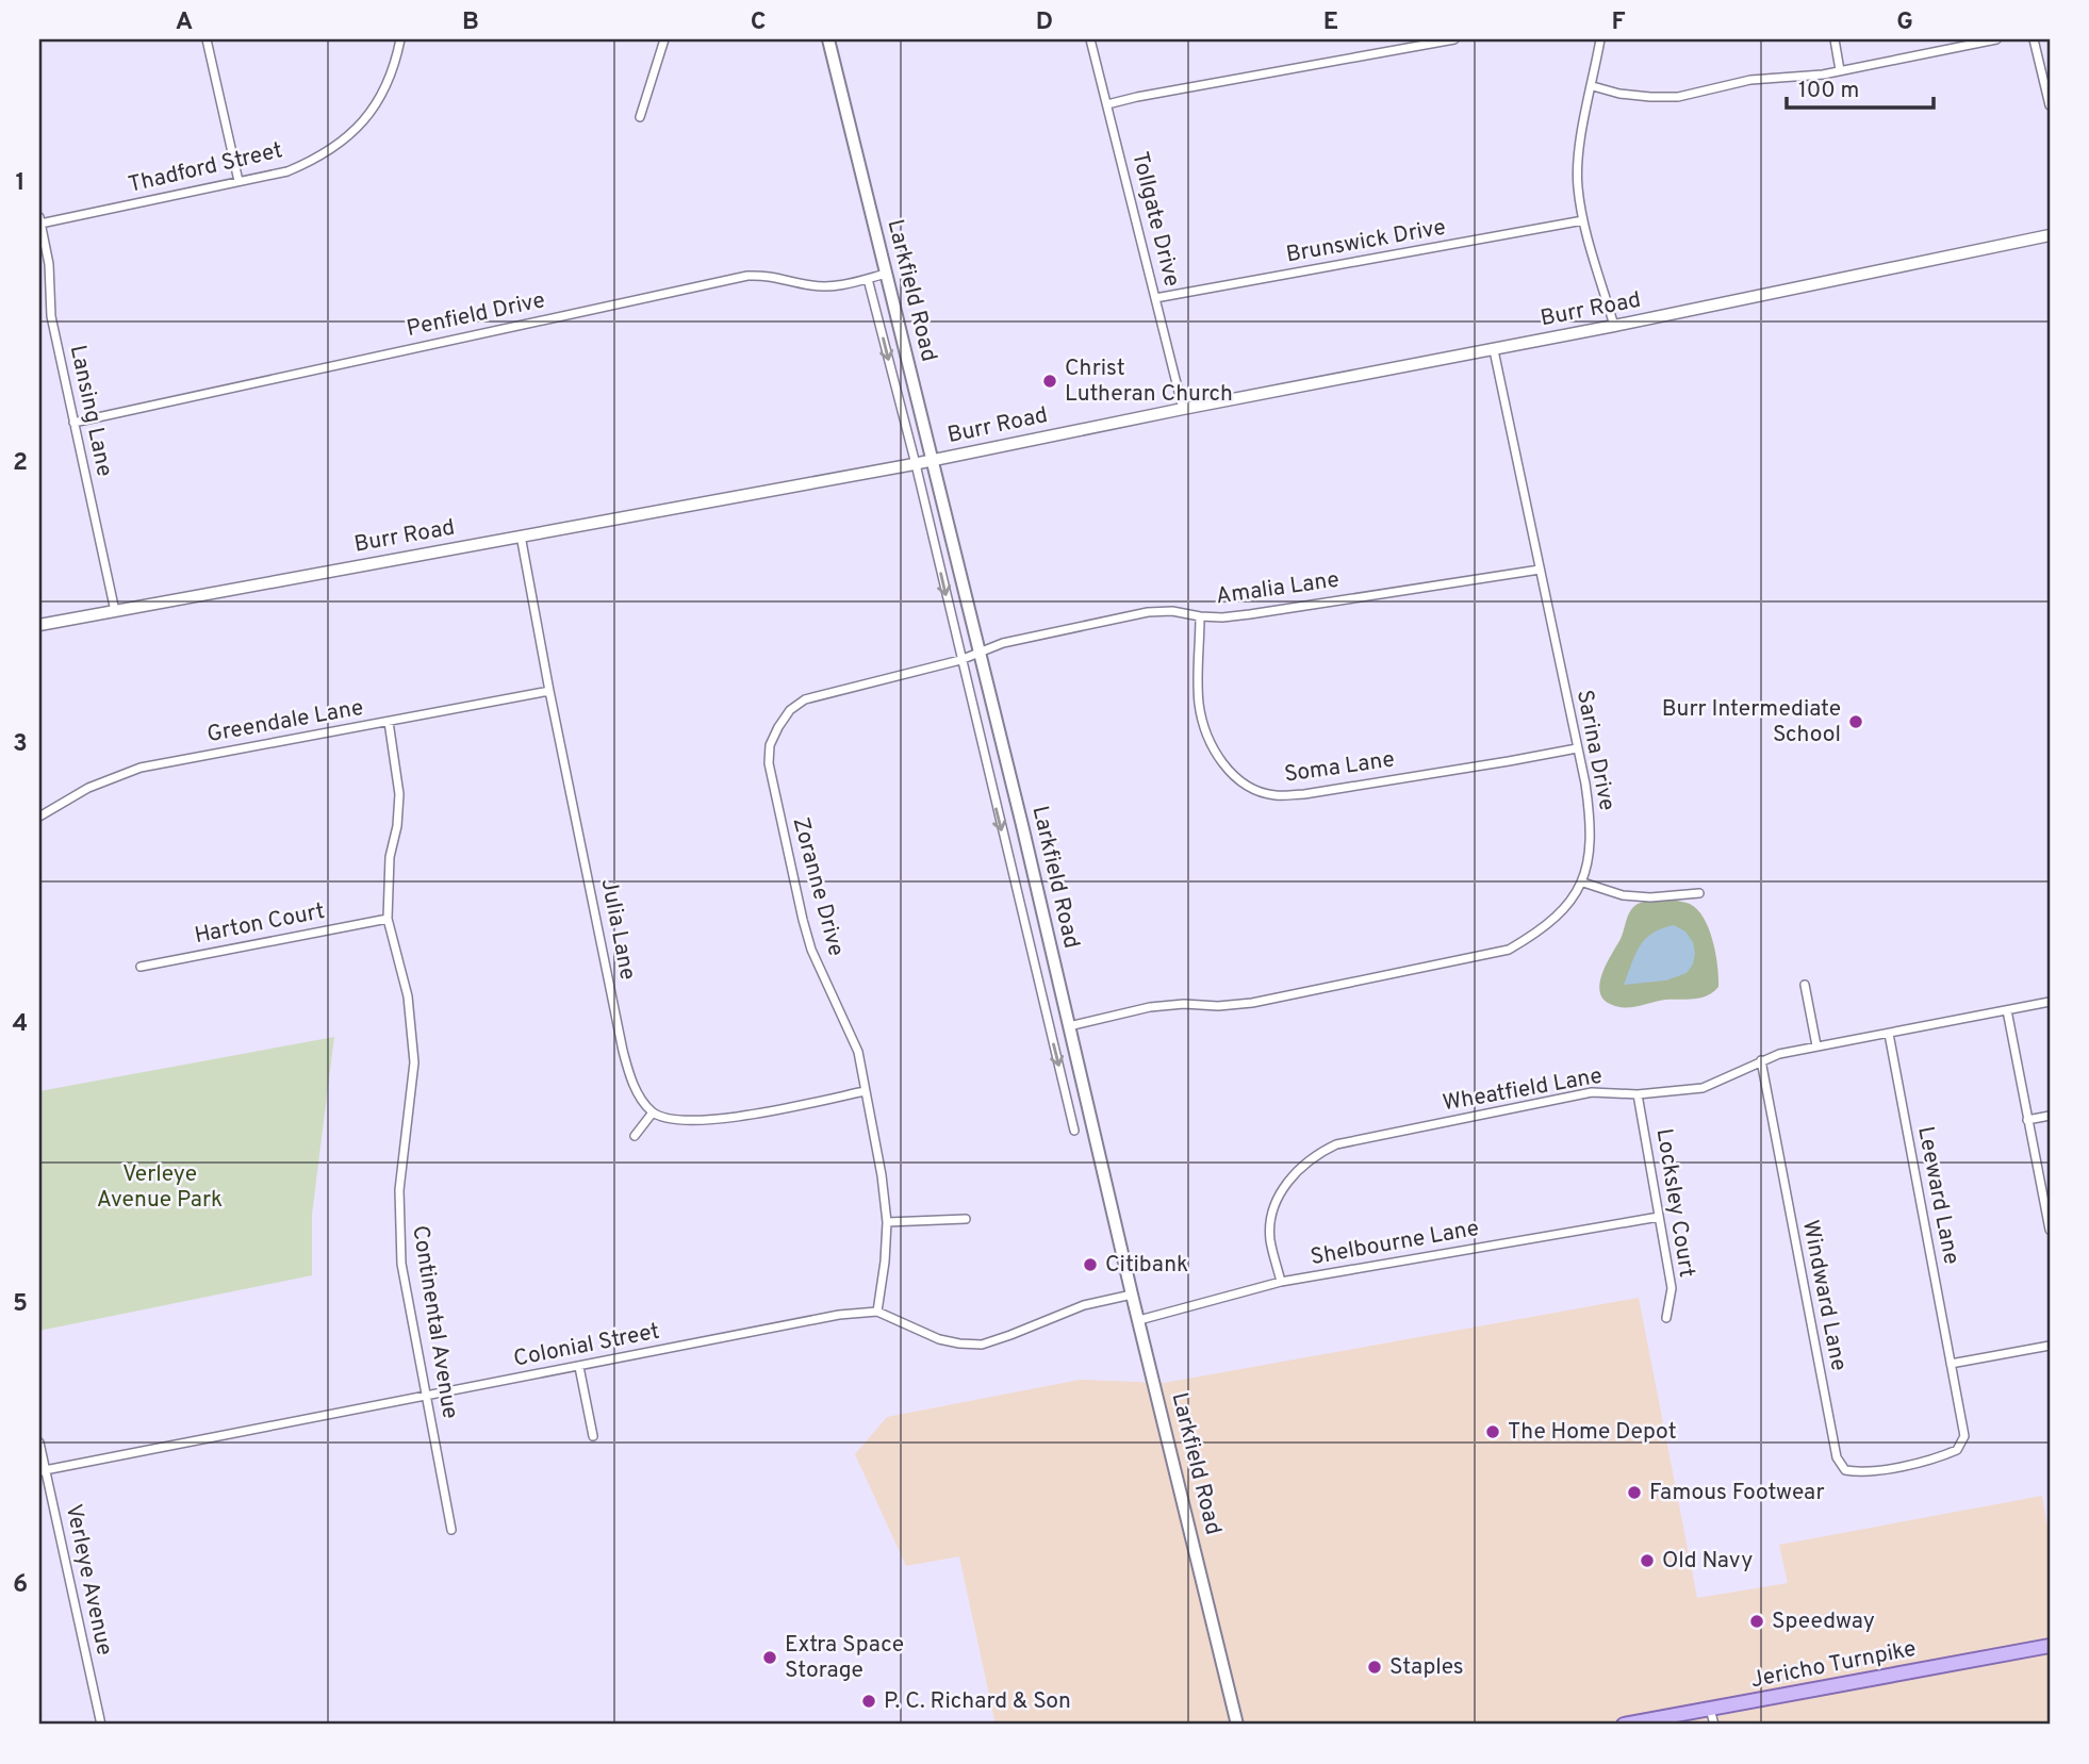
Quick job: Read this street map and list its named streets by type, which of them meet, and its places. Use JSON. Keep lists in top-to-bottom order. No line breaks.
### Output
{"streets":{"main road":["Larkfield Road","Jericho Turnpike"],"street":["Thadford Street","Tollgate Drive","Brunswick Drive","Burr Road","Penfield Drive","Lansing Lane","Amalia Lane","Greendale Lane","Sarina Drive","Soma Lane","Zoranne Drive","Harton Court","Julia Lane","Wheatfield Lane","Leeward Lane","Locksley Court","Shelbourne Lane","Windward Lane","Continental Avenue","Colonial Street","Verleye Avenue"]},"crossings":[["Thadford Street","Lansing Lane"],["Tollgate Drive","Brunswick Drive"],["Tollgate Drive","Burr Road"],["Larkfield Road","Burr Road"],["Larkfield Road","Penfield Drive"],["Larkfield Road","Amalia Lane"],["Larkfield Road","Sarina Drive"],["Larkfield Road","Zoranne Drive"],["Larkfield Road","Shelbourne Lane"],["Larkfield Road","Colonial Street"],["Burr Road","Lansing Lane"],["Burr Road","Sarina Drive"],["Burr Road","Julia Lane"],["Penfield Drive","Lansing Lane"],["Amalia Lane","Sarina Drive"],["Amalia Lane","Soma Lane"],["Amalia Lane","Zoranne Drive"],["Greendale Lane","Julia Lane"],["Greendale Lane","Continental Avenue"],["Sarina Drive","Soma Lane"],["Zoranne Drive","Colonial Street"],["Harton Court","Continental Avenue"],["Wheatfield Lane","Leeward Lane"],["Wheatfield Lane","Locksley Court"],["Wheatfield Lane","Shelbourne Lane"],["Wheatfield Lane","Windward Lane"],["Leeward Lane","Windward Lane"],["Locksley Court","Shelbourne Lane"],["Continental Avenue","Colonial Street"],["Colonial Street","Verleye Avenue"]],"parks":["Verleye Avenue Park"],"places":["Christ Lutheran Church","Burr Intermediate School","Citibank","The Home Depot","Famous Footwear","Old Navy","Speedway","Extra Space Storage","Staples","P. C. Richard & Son"],"scale_bar":"100 m","grid":{"columns":["A","B","C","D","E","F","G"],"rows":["1","2","3","4","5","6"]}}
